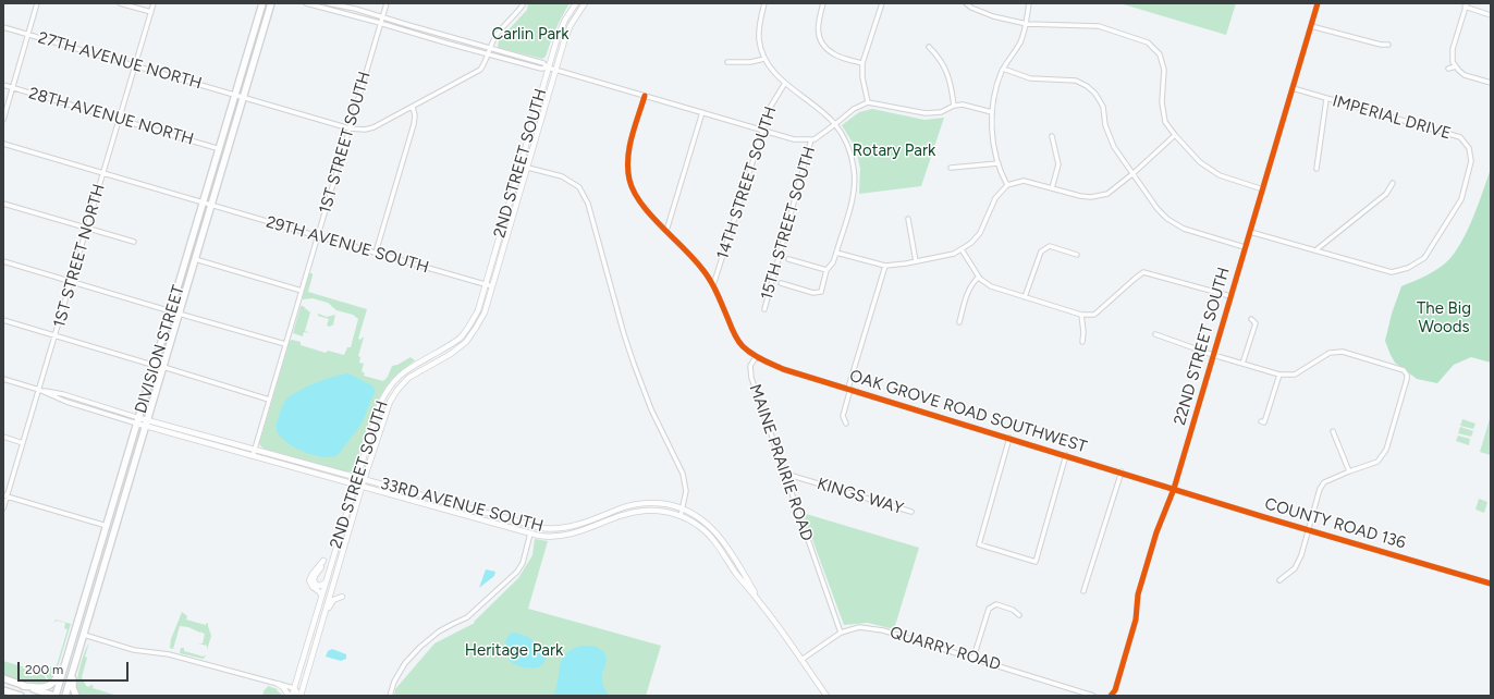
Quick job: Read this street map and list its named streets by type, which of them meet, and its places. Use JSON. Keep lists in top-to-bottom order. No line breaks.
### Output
{"streets":{"highway":["DIVISION STREET"],"main road":["2ND STREET SOUTH","33RD AVENUE SOUTH"],"street":["27TH AVENUE NORTH","28TH AVENUE NORTH","IMPERIAL DRIVE","1ST STREET SOUTH","14TH STREET SOUTH","15TH STREET SOUTH","29TH AVENUE SOUTH","1ST STREET NORTH","22ND STREET SOUTH","OAK GROVE ROAD SOUTHWEST","MAINE PRAIRIE ROAD","KINGS WAY","COUNTY ROAD 136","QUARRY ROAD"]},"crossings":[["27TH AVENUE NORTH","1ST STREET SOUTH"],["27TH AVENUE NORTH","1ST STREET NORTH"],["27TH AVENUE NORTH","DIVISION STREET"],["28TH AVENUE NORTH","1ST STREET NORTH"],["28TH AVENUE NORTH","DIVISION STREET"],["IMPERIAL DRIVE","22ND STREET SOUTH"],["1ST STREET SOUTH","29TH AVENUE SOUTH"],["1ST STREET SOUTH","33RD AVENUE SOUTH"],["2ND STREET SOUTH","29TH AVENUE SOUTH"],["2ND STREET SOUTH","33RD AVENUE SOUTH"],["29TH AVENUE SOUTH","1ST STREET NORTH"],["29TH AVENUE SOUTH","DIVISION STREET"],["22ND STREET SOUTH","OAK GROVE ROAD SOUTHWEST"],["22ND STREET SOUTH","COUNTY ROAD 136"],["DIVISION STREET","33RD AVENUE SOUTH"],["OAK GROVE ROAD SOUTHWEST","MAINE PRAIRIE ROAD"],["OAK GROVE ROAD SOUTHWEST","COUNTY ROAD 136"],["MAINE PRAIRIE ROAD","KINGS WAY"],["MAINE PRAIRIE ROAD","QUARRY ROAD"]],"parks":["Carlin Park","Rotary Park","The Big Woods","Heritage Park"],"scale_bar":"200 m"}
